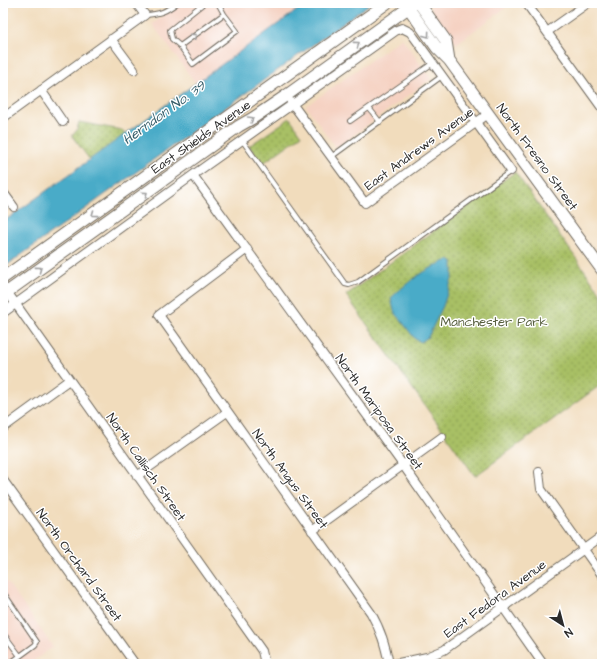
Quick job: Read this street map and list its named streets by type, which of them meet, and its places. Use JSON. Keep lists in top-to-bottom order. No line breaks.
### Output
{"streets":{"main road":["East Shields Avenue","North Fresno Street"],"street":["East Andrews Avenue","North Mariposa Street","North Callisch Street","North Angus Street","North Orchard Street","East Fedora Avenue"]},"crossings":[["East Shields Avenue","North Fresno Street"],["East Shields Avenue","North Callisch Street"],["East Andrews Avenue","North Fresno Street"],["North Mariposa Street","North Angus Street"],["North Mariposa Street","East Fedora Avenue"]],"water":["Herndon No. 39"],"parks":["Manchester Park"],"north":"bottom right"}
